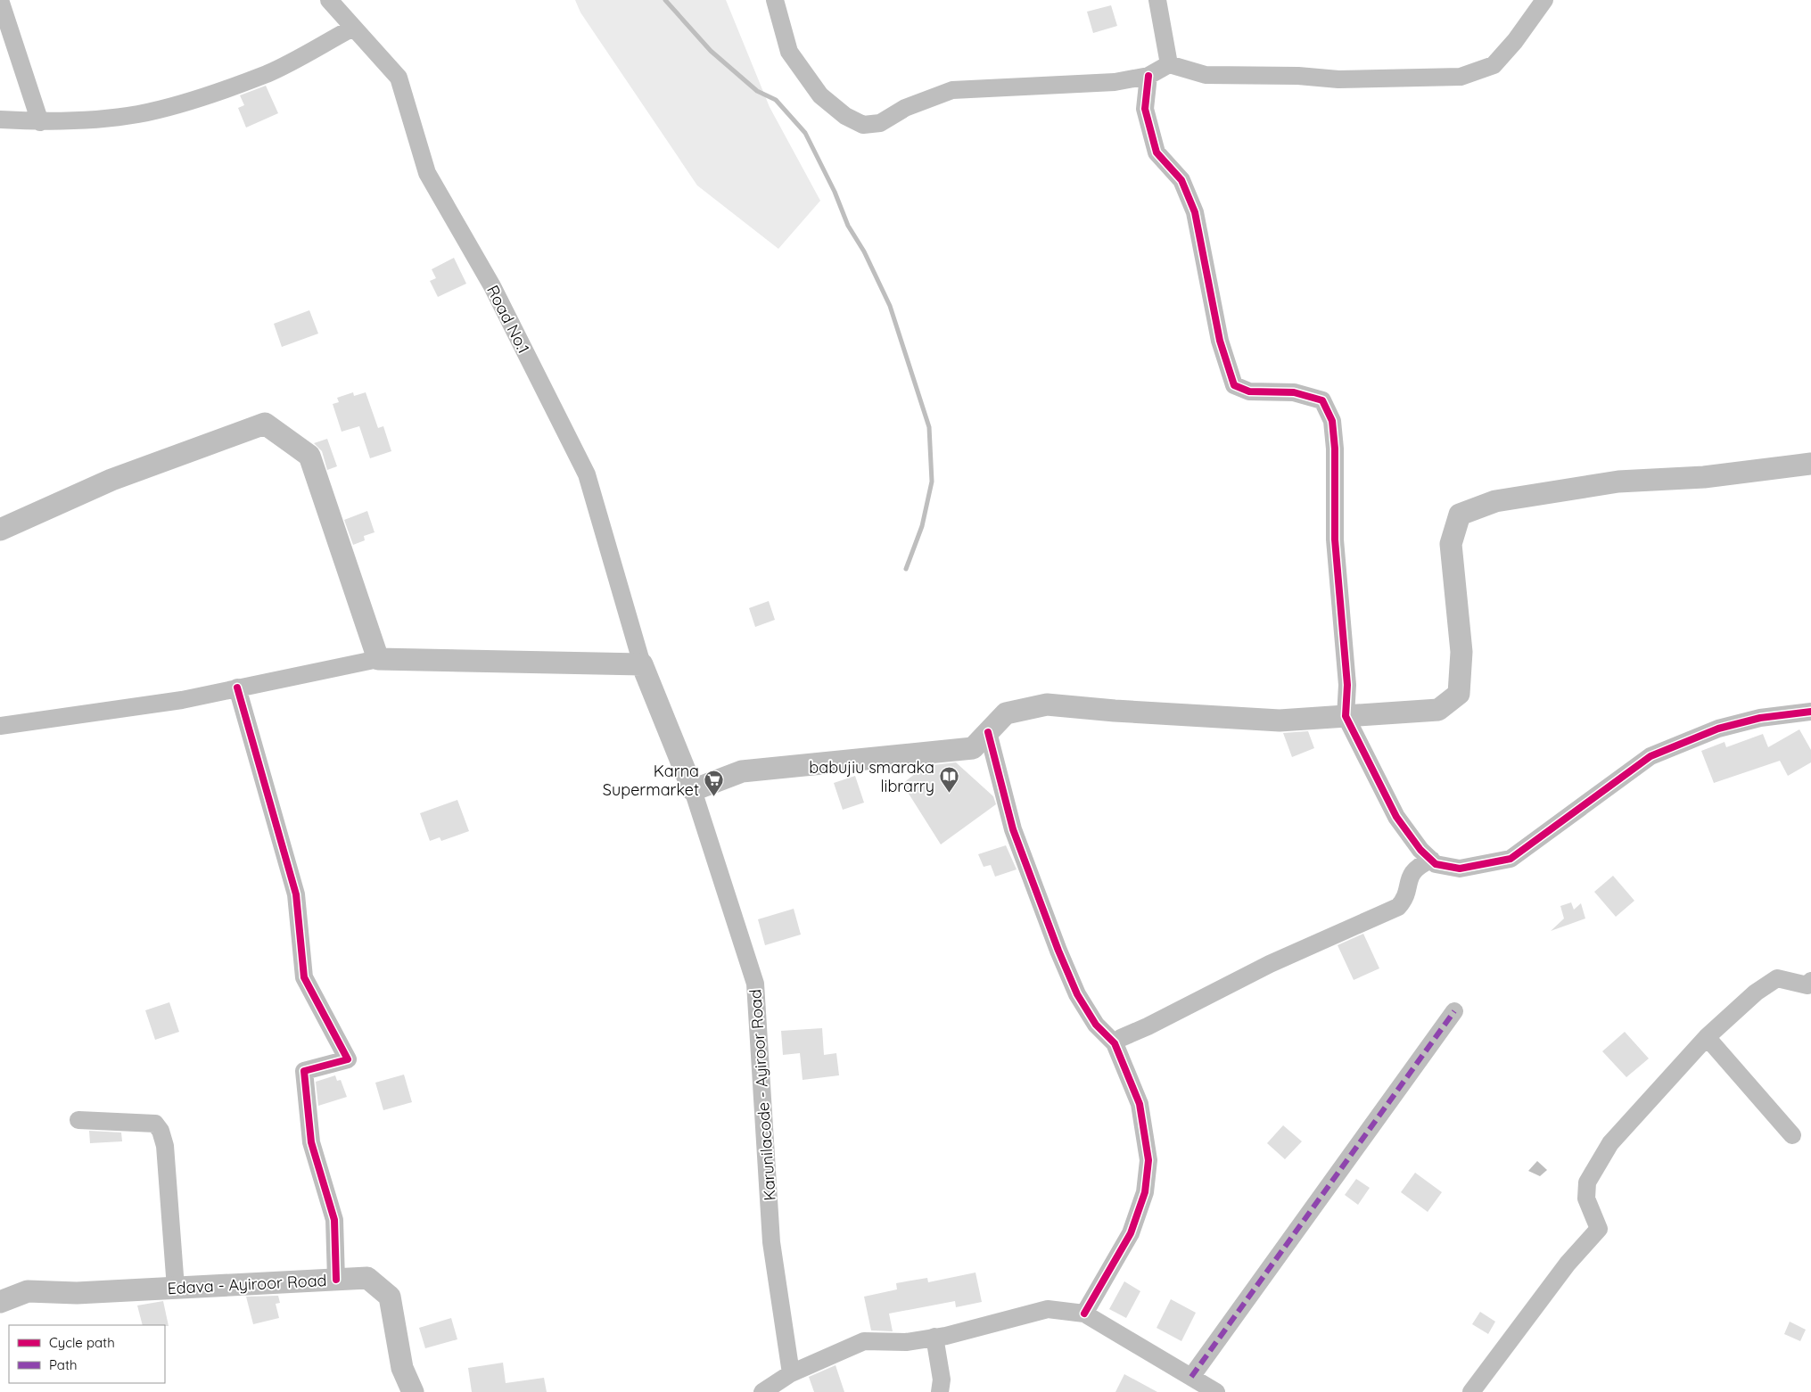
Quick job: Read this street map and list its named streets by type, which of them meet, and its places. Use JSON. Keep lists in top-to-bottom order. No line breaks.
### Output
{"streets":{"main road":["Edava - Ayiroor Road"],"street":["Road No.1","Karunilacode - Ayiroor Road"]},"places":{"library":["babujiu smaraka librarry"],"supermarket":["Karna Supermarket"]},"legend":["Cycle path","Path"]}
